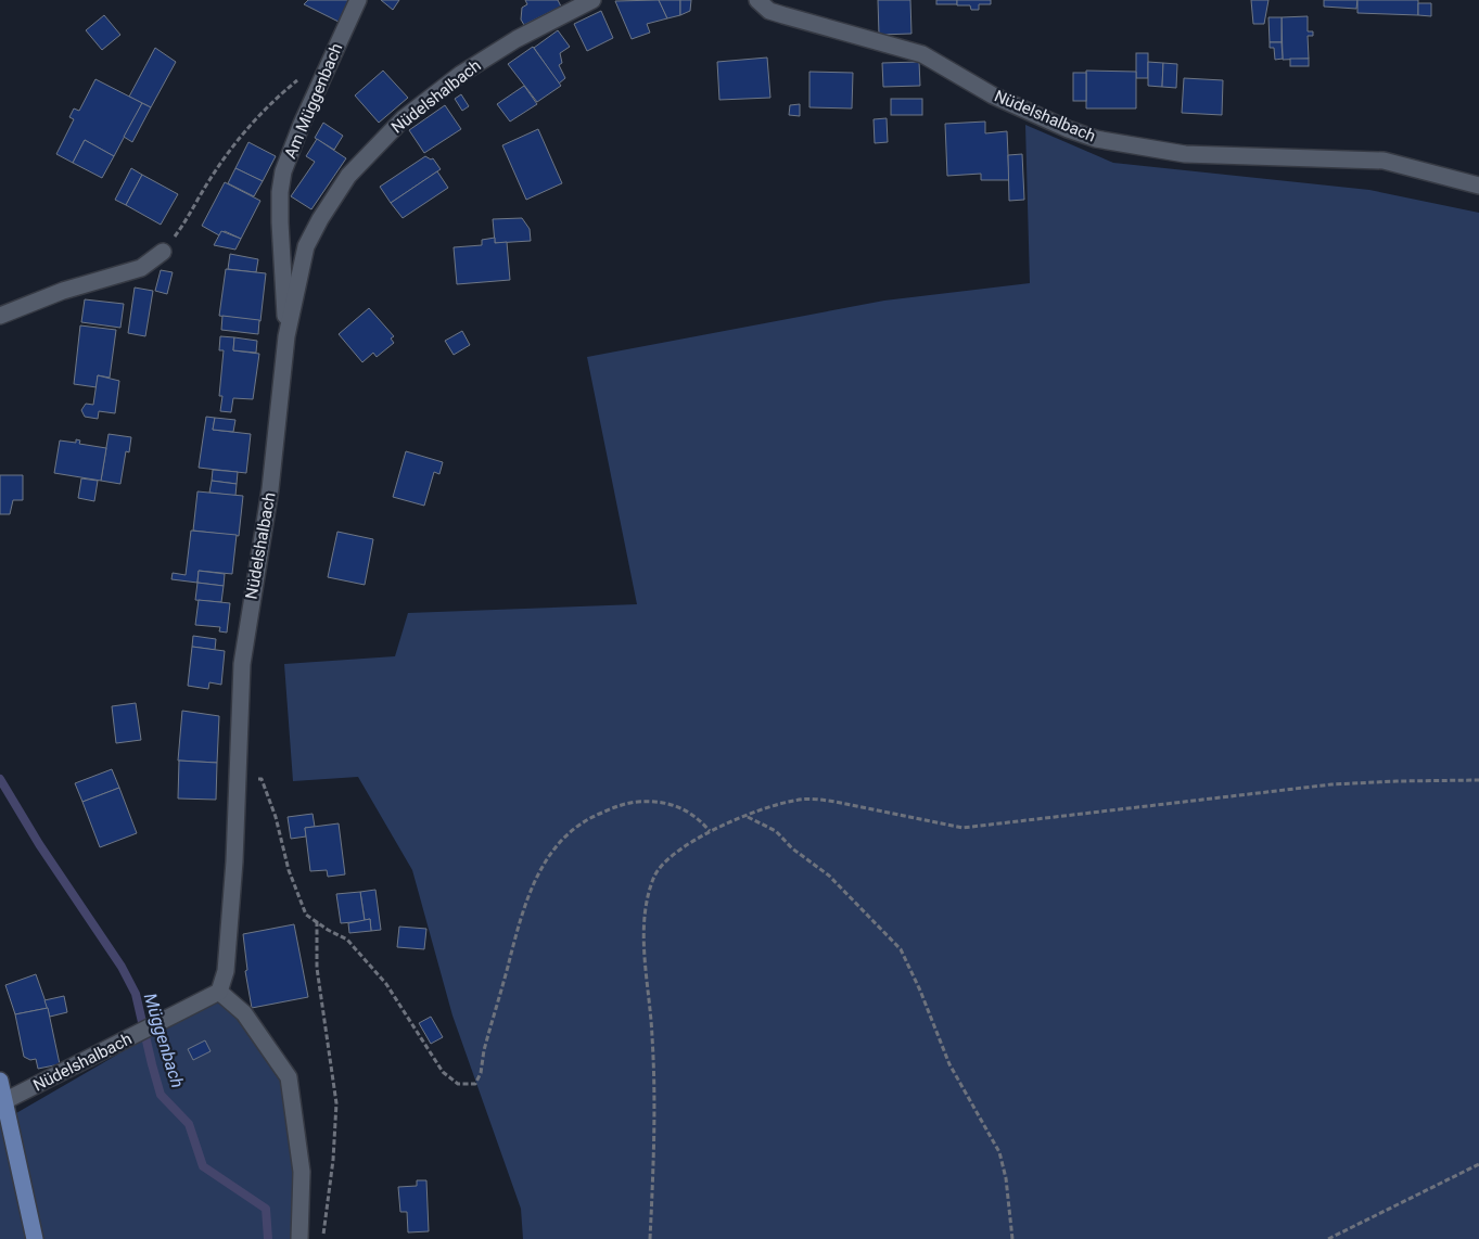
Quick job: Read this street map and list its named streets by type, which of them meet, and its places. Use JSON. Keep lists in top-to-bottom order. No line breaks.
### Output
{"streets":{"street":["Nüdelshalbach","Am Müggenbach"]},"crossings":[["Nüdelshalbach","Am Müggenbach"]],"water":["Müggenbach"]}
